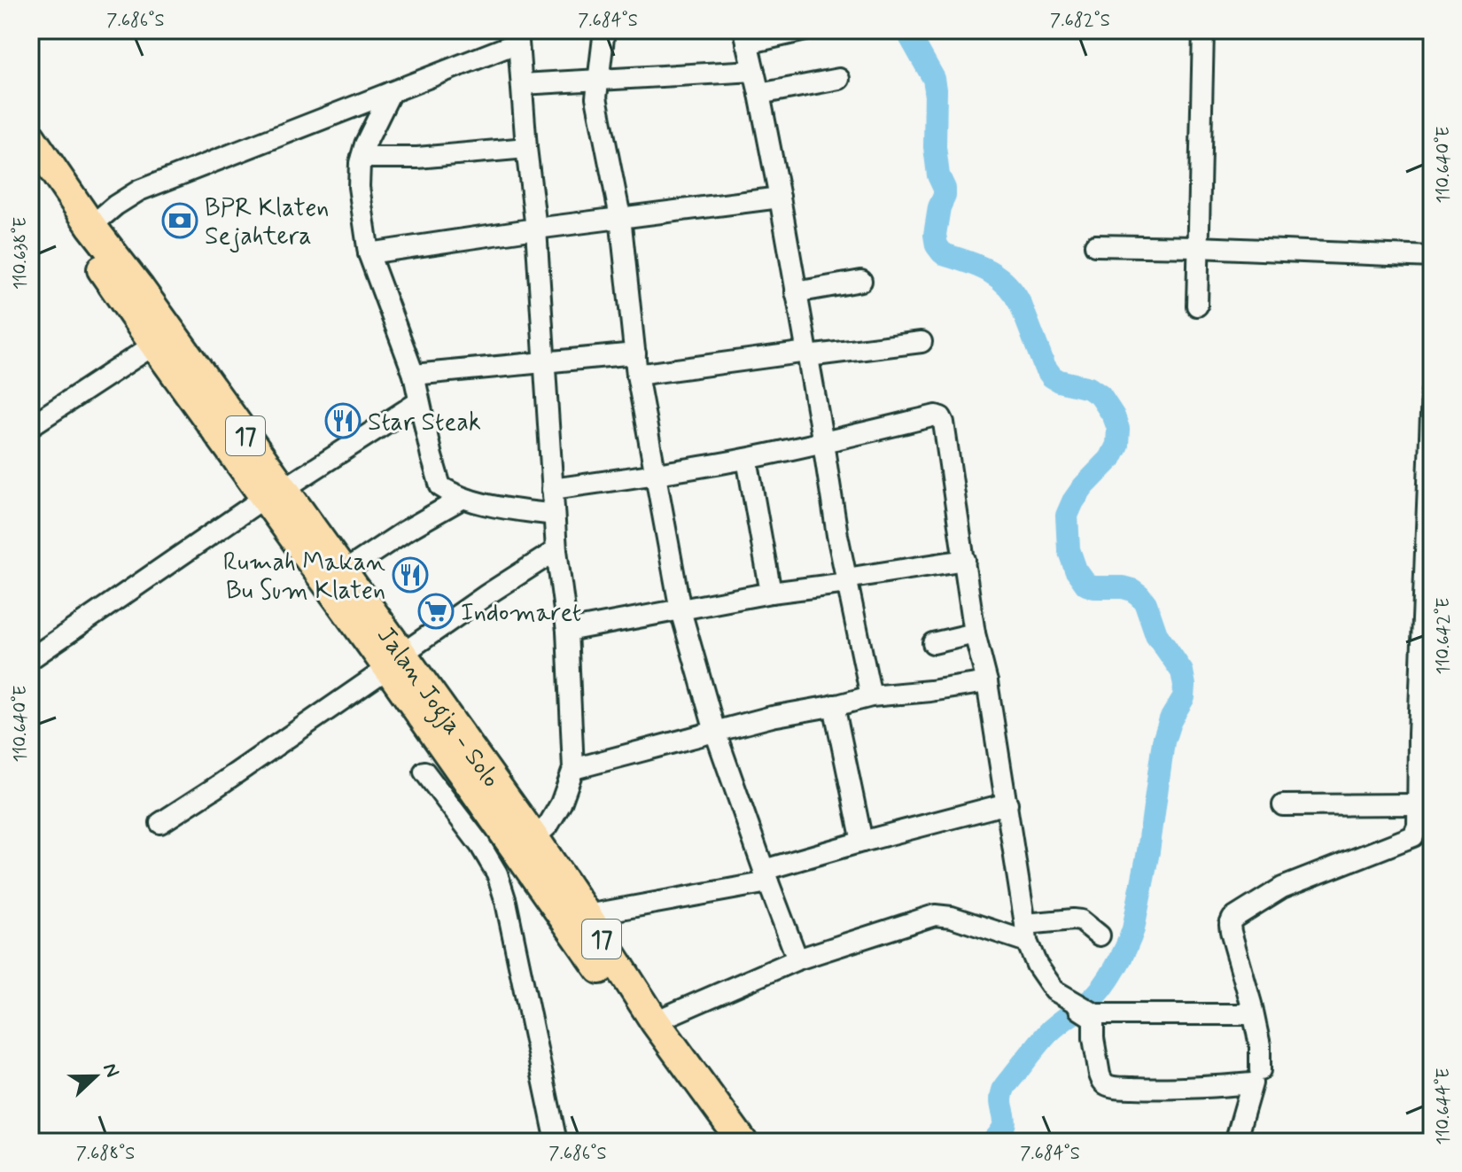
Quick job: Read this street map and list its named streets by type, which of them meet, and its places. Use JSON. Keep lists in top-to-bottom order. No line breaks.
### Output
{"streets":{"highway":["17","Jalan Jogja - Solo"]},"crossings":[["17","Jalan Jogja - Solo"]],"places":{"bank":["BPR Klaten Sejahtera"],"restaurant":["Star Steak","Rumah Makan Bu Sum Klaten"],"supermarket":["Indomaret"]},"north":"right","coordinates":["7.686°S","7.684°S","7.682°S","110.640°E","110.638°E","110.642°E","110.644°E","7.688°S"]}
